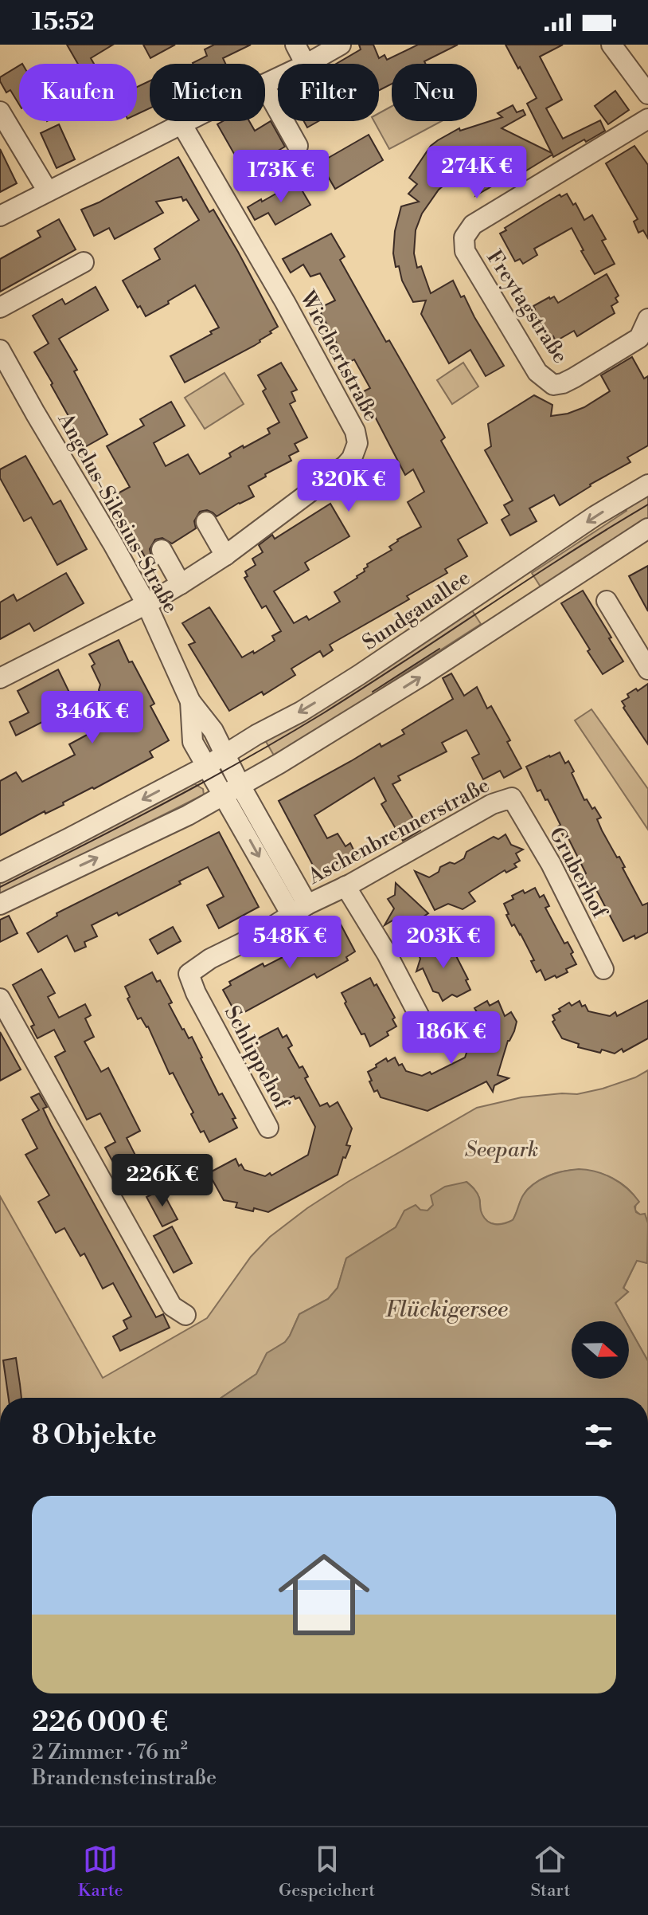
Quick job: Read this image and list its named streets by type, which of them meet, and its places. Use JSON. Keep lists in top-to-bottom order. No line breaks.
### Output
{"streets":{"street":["Freytagstraße","Wiechertstraße","Angelus-Silesius-Straße","Sundgauallee","Aschenbrennerstraße","Gruberhof","Schlippehof"]},"crossings":[["Wiechertstraße","Angelus-Silesius-Straße"],["Angelus-Silesius-Straße","Sundgauallee"],["Angelus-Silesius-Straße","Aschenbrennerstraße"],["Sundgauallee","Aschenbrennerstraße"],["Aschenbrennerstraße","Gruberhof"],["Aschenbrennerstraße","Schlippehof"]],"water":["Flückigersee"],"parks":["Seepark"],"north":"right","page":{"status":"15:52","chip":["Kaufen","Mieten","Filter","Neu"],"price":["274K €","173K €","320K €","346K €","548K €","203K €","186K €","226K €"],"heading":"8 Objekte","list":[{"name":"226 000 €","note":"2 Zimmer · 76 m² · Brandensteinstraße"}],"tabs":["Karte","Gespeichert","Start"]}}
